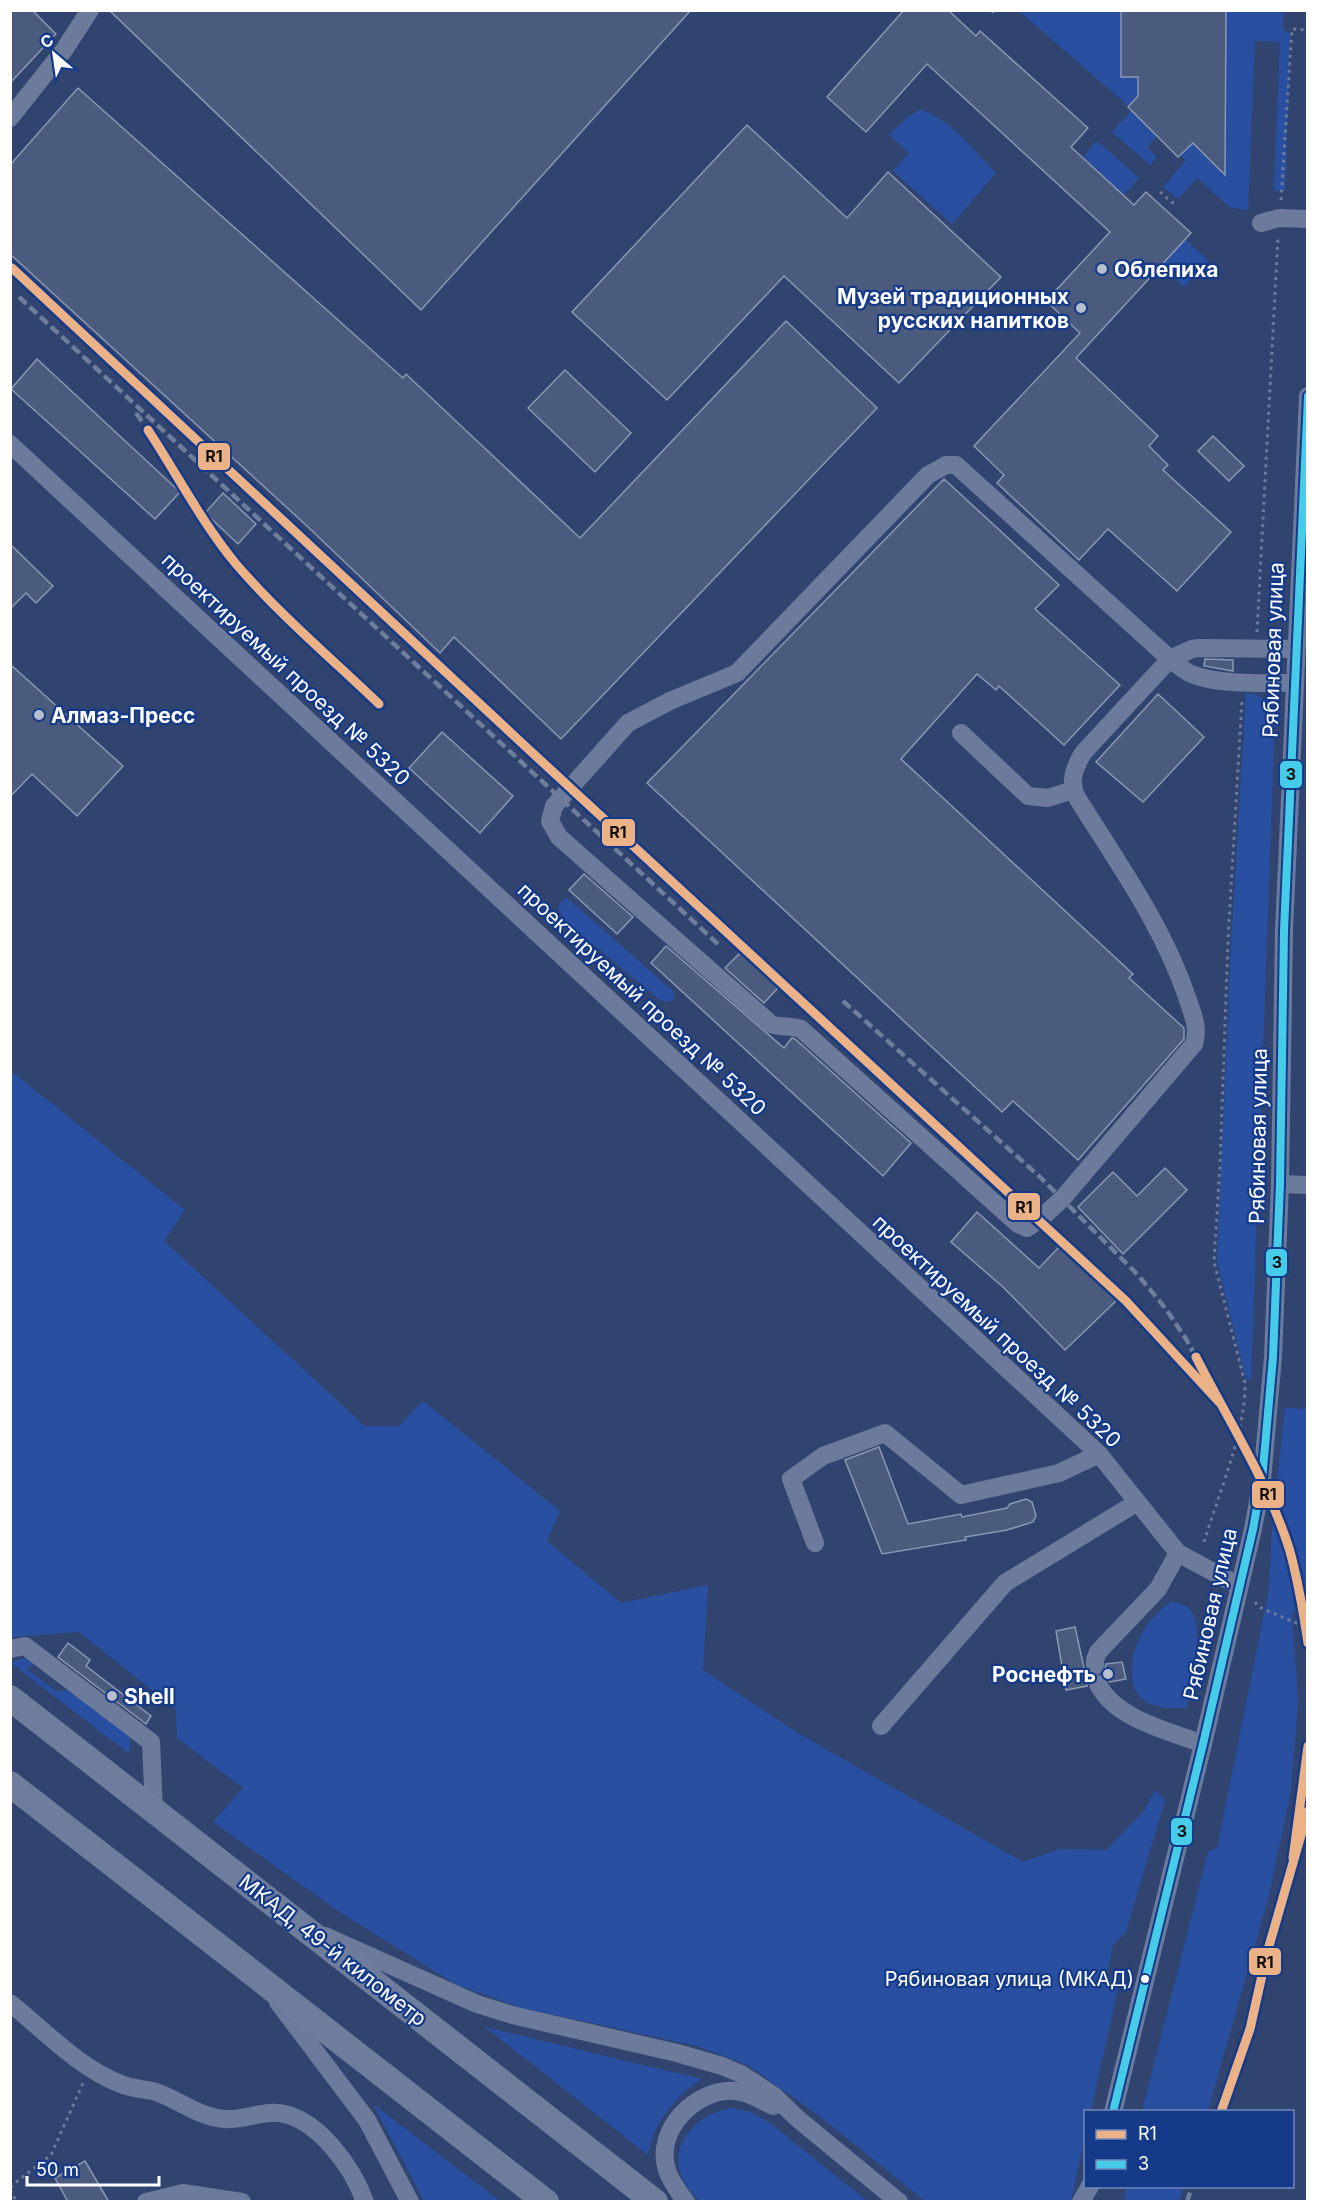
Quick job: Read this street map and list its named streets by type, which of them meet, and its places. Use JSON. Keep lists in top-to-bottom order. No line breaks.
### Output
{"streets":{"highway":["МКАД, 49-й километр"],"street":["Рябиновая улица","проектируемый проезд № 5320"]},"crossings":[["Рябиновая улица","проектируемый проезд № 5320"]],"places":["Облепиха","Музей традиционных русских напитков","Алмаз-Пресс","Роснефть","Shell","Рябиновая улица (МКАД)"],"lines":["transit line R1","transit line 3"],"legend":["R1","3"],"scale_bar":"50 m","north":"top left"}
